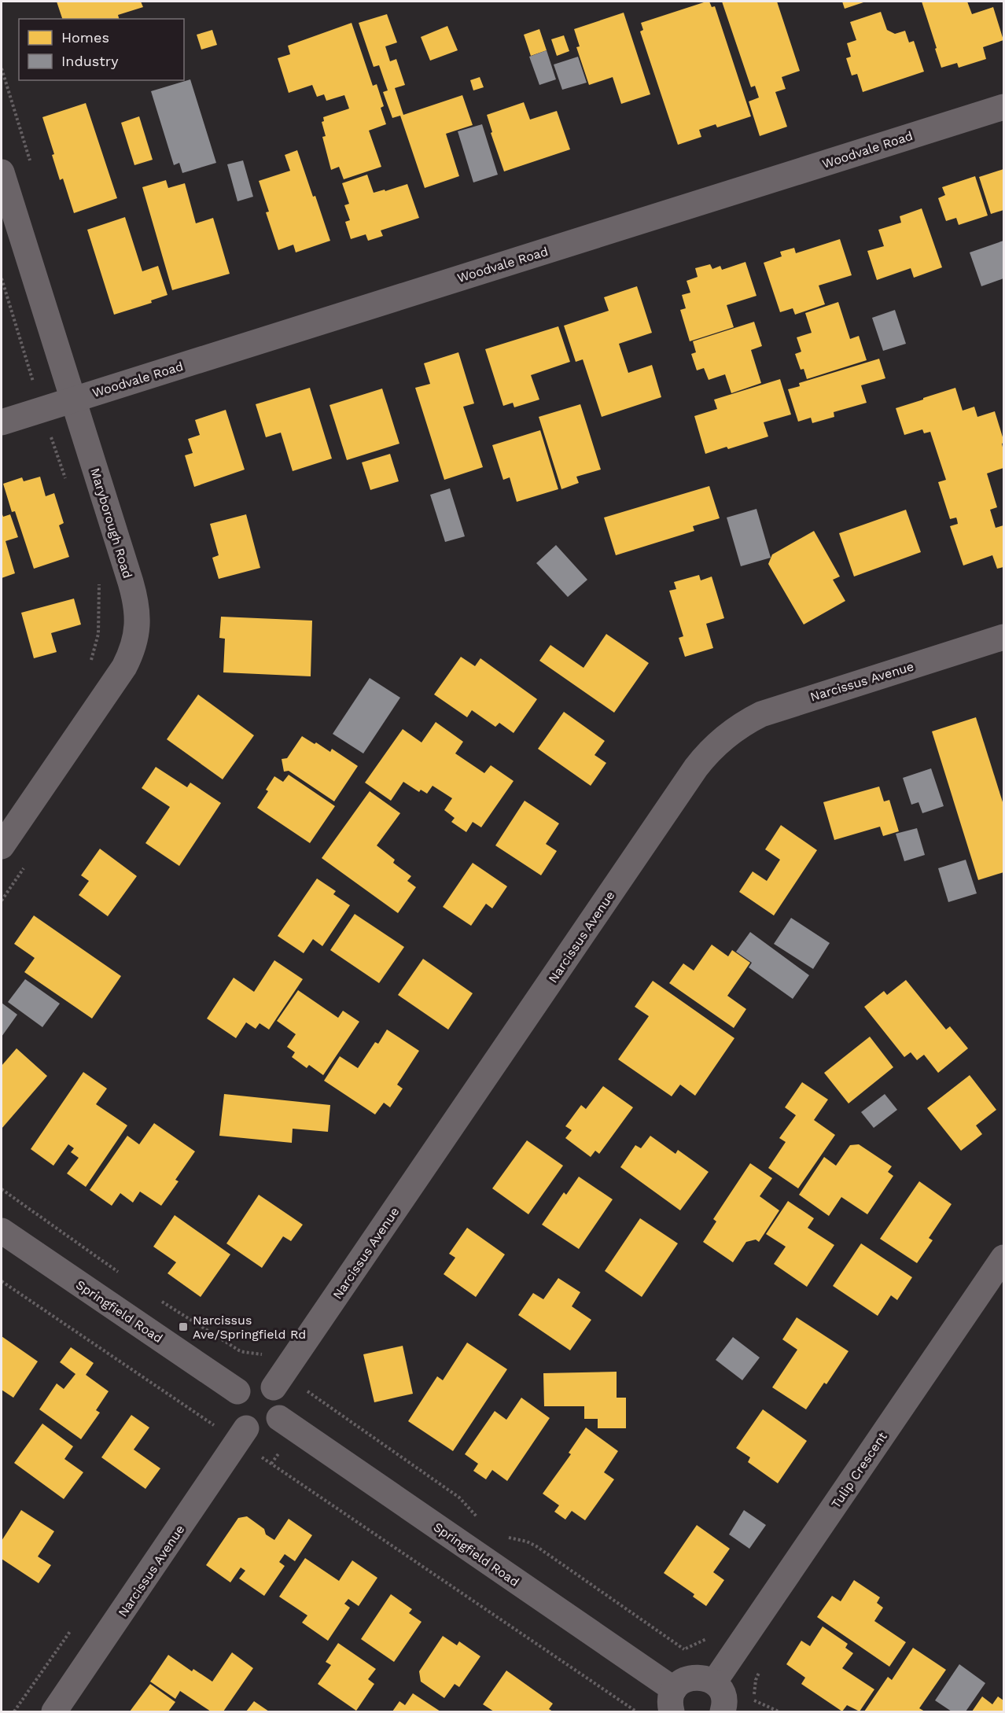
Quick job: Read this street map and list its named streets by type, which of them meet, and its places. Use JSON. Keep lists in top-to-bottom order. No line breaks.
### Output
{"streets":{"street":["Woodvale Road","Maryborough Road","Narcissus Avenue","Springfield Road","Tulip Crescent"]},"crossings":[["Woodvale Road","Maryborough Road"],["Narcissus Avenue","Springfield Road"]],"places":{"transit":["Narcissus Ave/Springfield Rd"]},"legend":["Homes","Industry"]}
